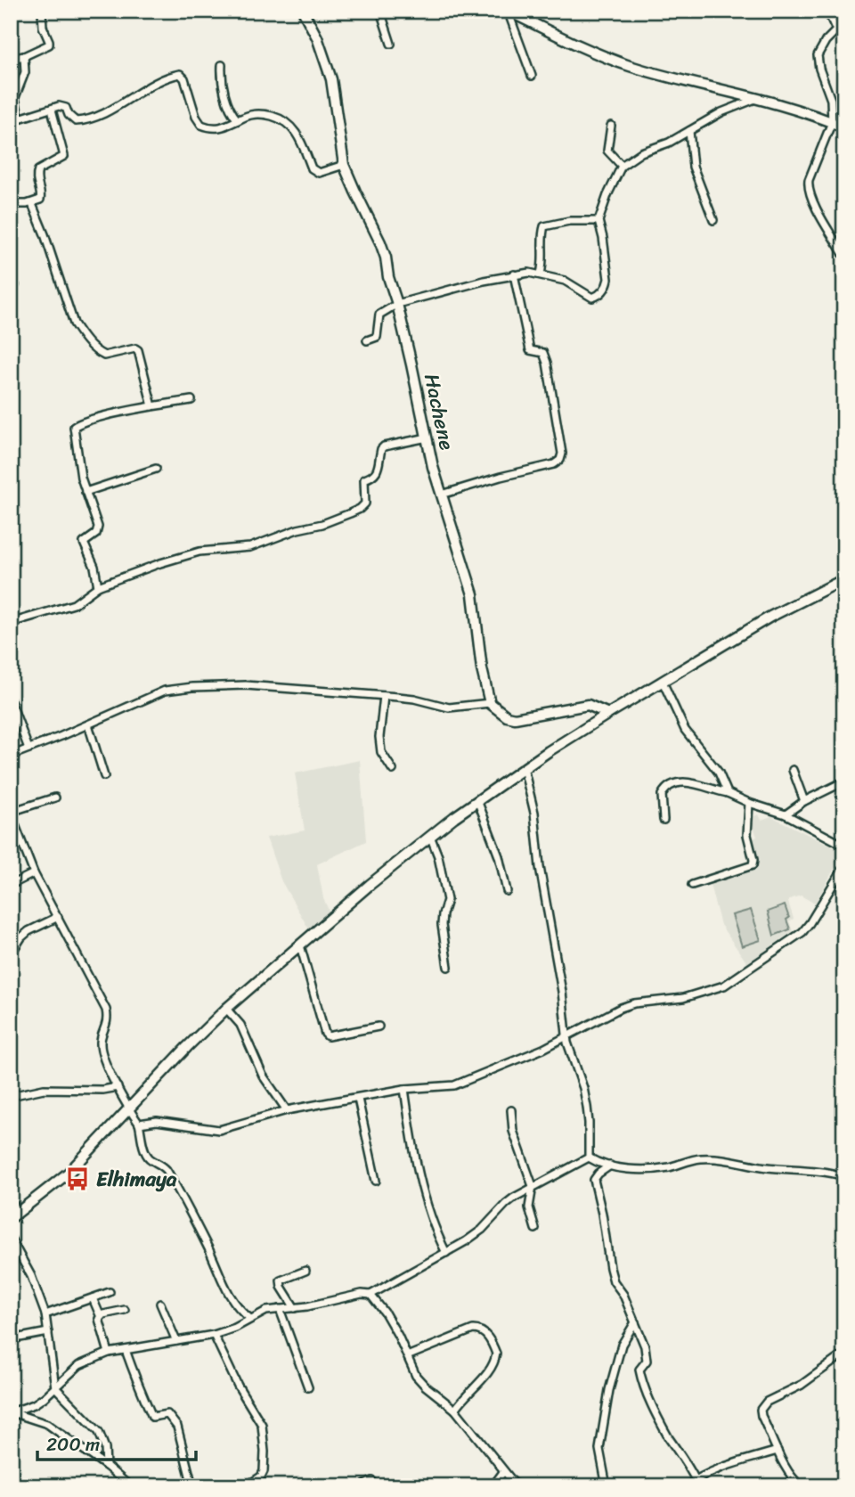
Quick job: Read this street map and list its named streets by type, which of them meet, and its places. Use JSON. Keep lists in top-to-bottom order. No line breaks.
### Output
{"streets":{"street":["Hachene"]},"places":{"bus stop":["Elhimaya"]},"scale_bar":"200 m"}
